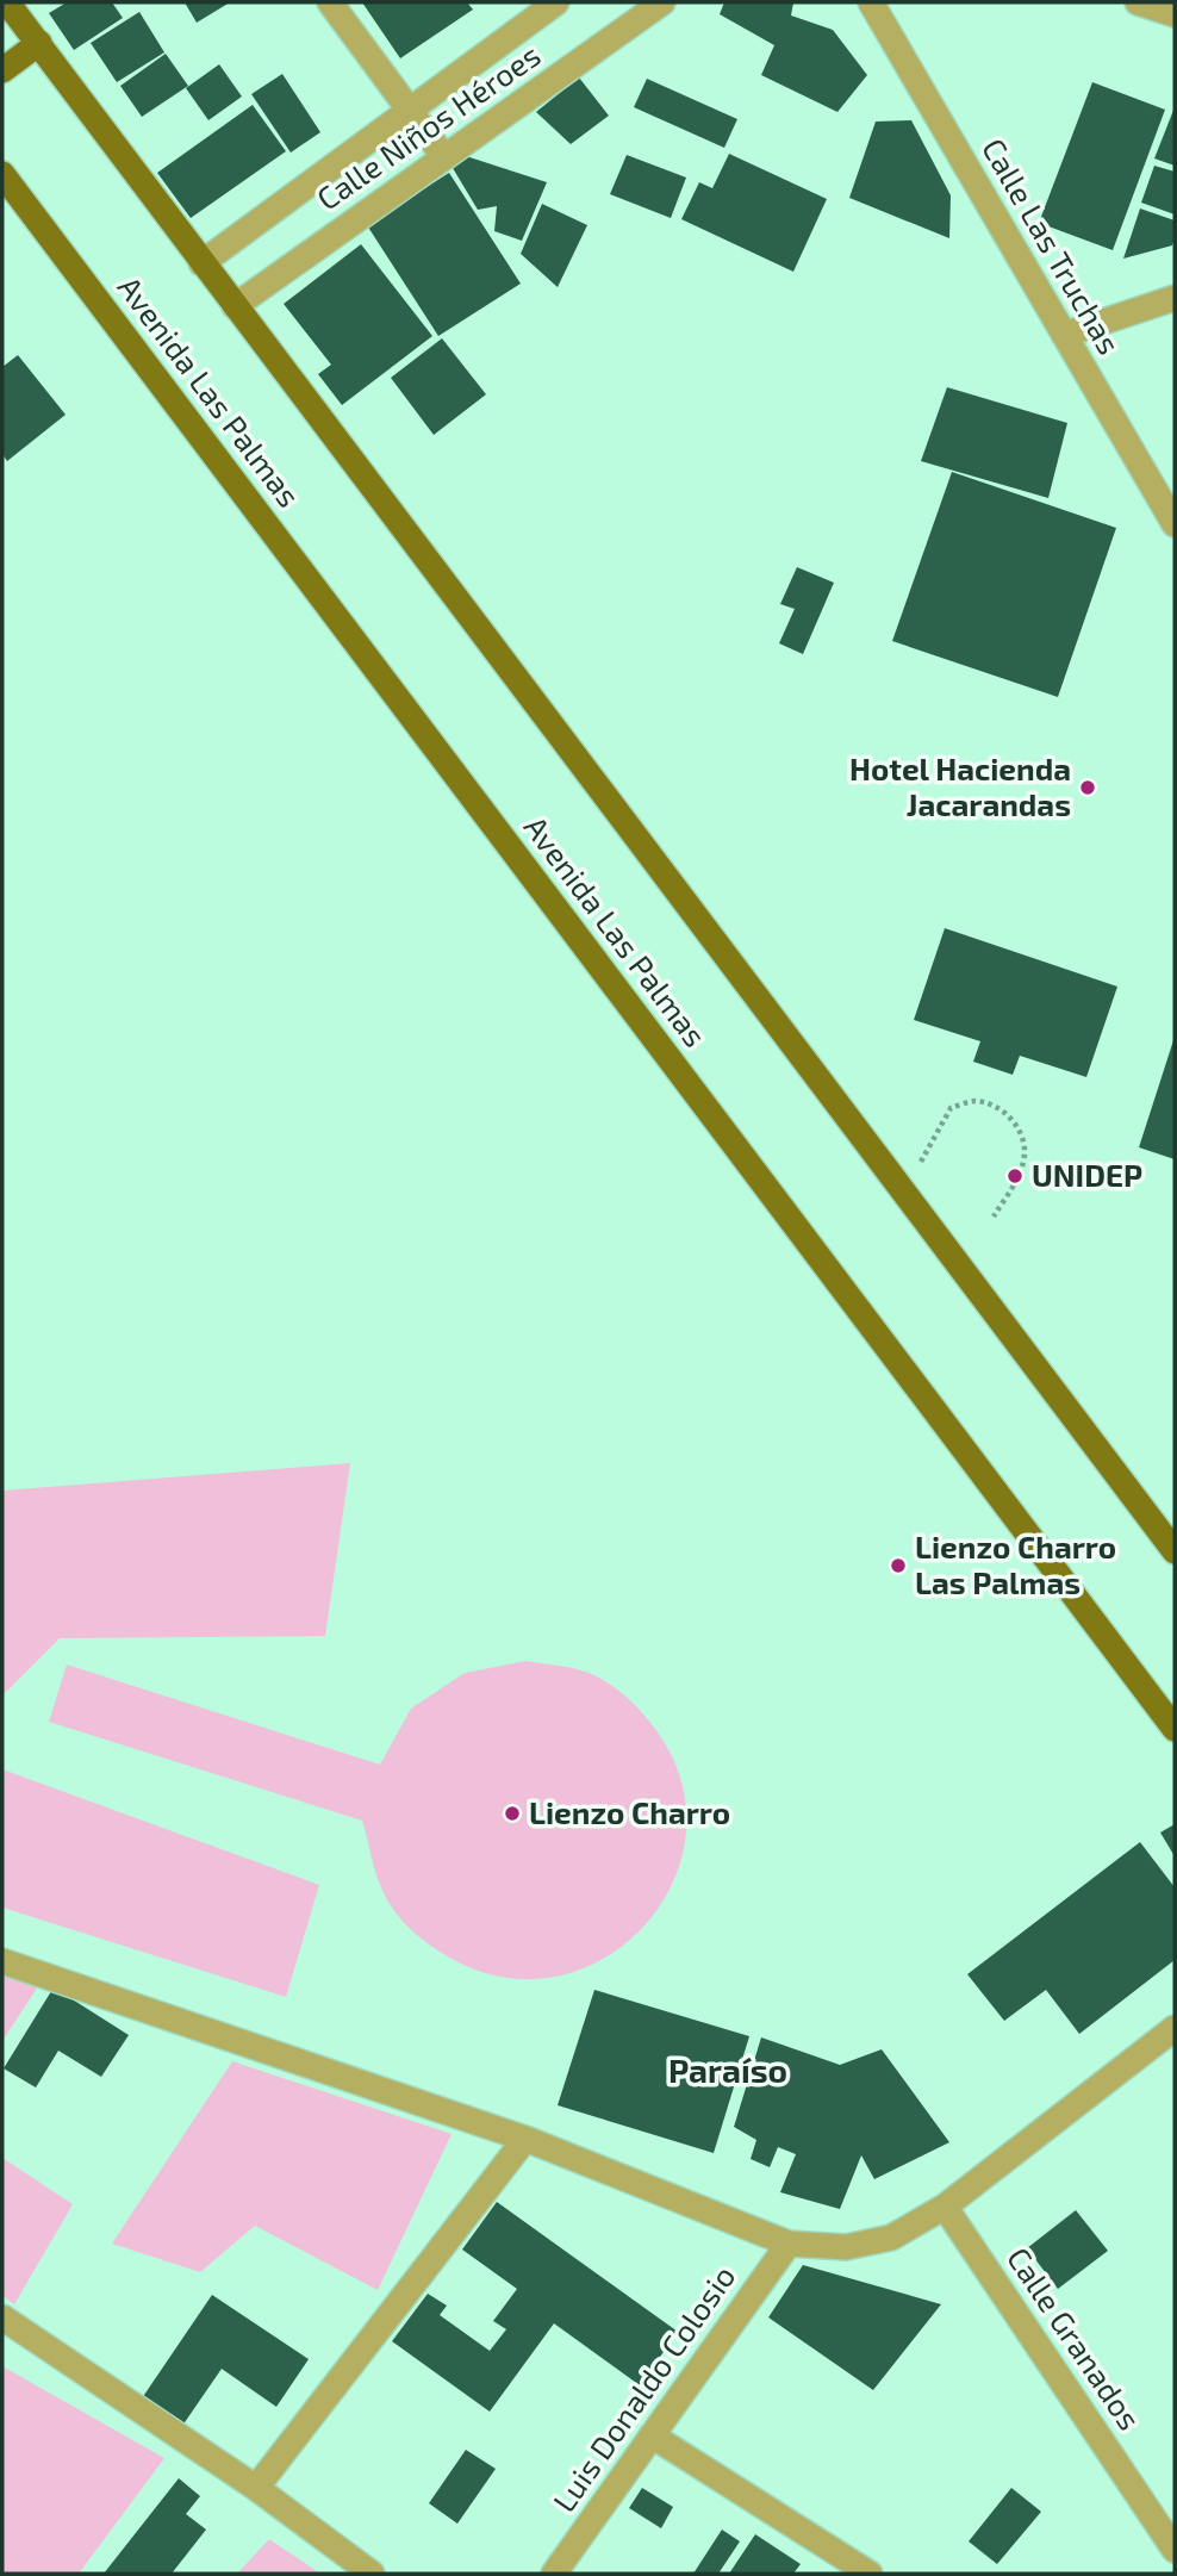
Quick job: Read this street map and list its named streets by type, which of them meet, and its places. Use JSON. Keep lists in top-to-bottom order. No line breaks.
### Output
{"streets":{"main road":["Avenida Las Palmas"],"street":["Calle Niños Héroes","Calle Las Truchas","Calle Granados","Luis Donaldo Colosio"]},"districts":["Paraíso"],"places":["Hotel Hacienda Jacarandas","UNIDEP","Lienzo Charro Las Palmas","Lienzo Charro"]}
